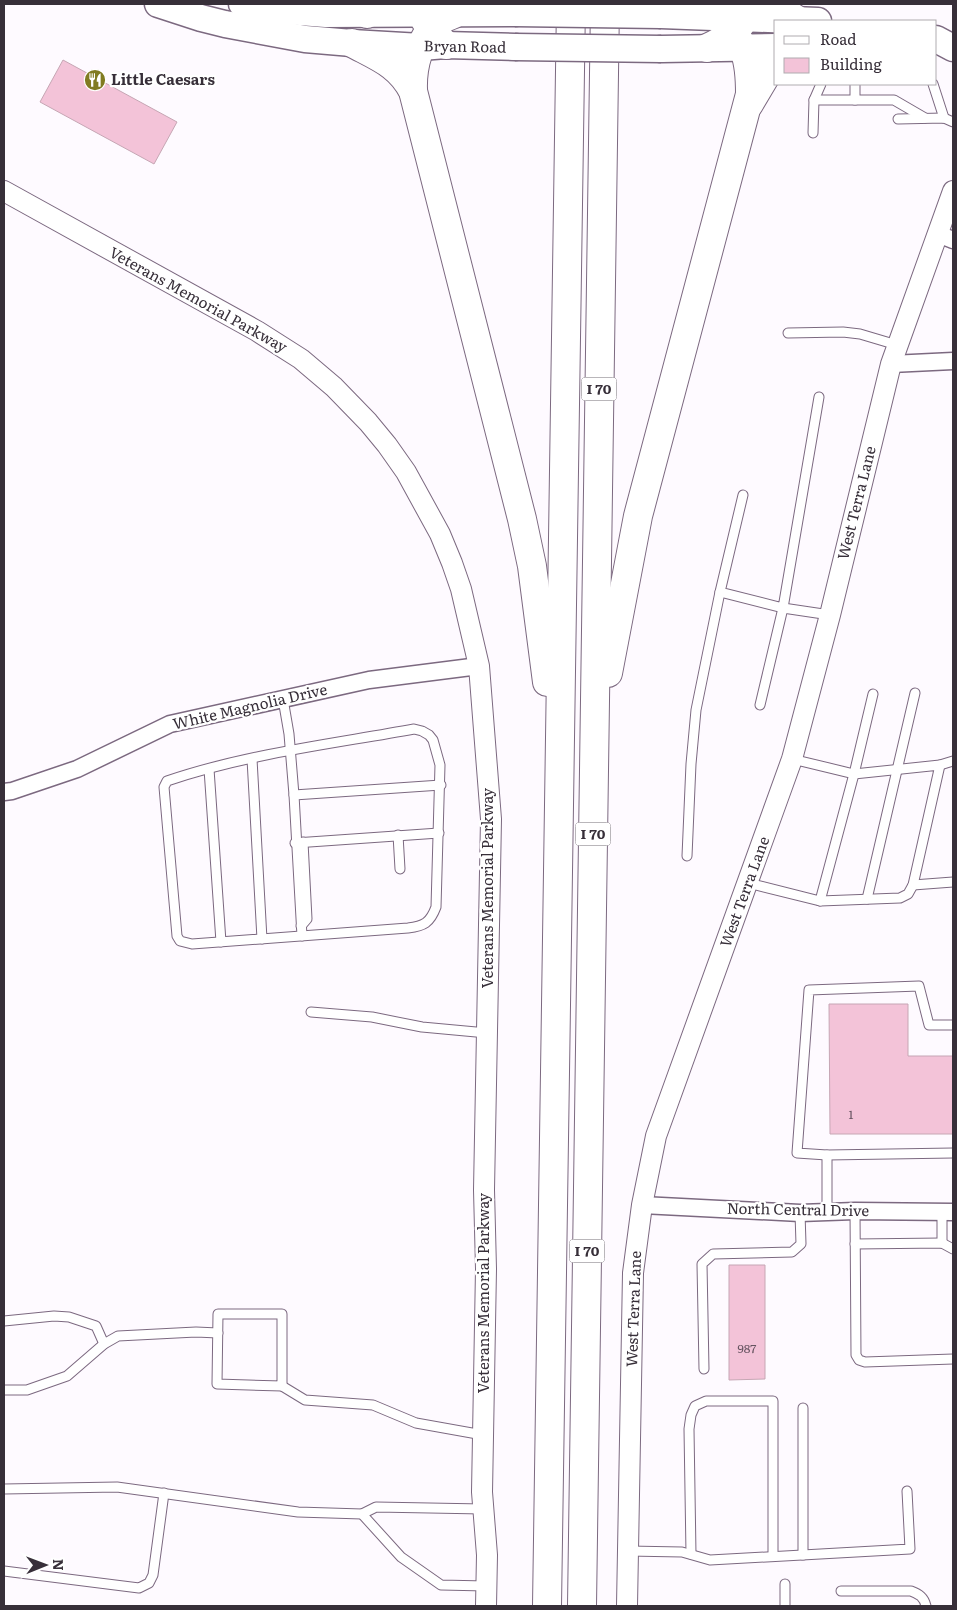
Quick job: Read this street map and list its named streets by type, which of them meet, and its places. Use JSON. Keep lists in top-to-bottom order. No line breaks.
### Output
{"streets":{"highway":["I 70"],"main road":["Bryan Road"],"street":["Veterans Memorial Parkway","West Terra Lane","White Magnolia Drive","North Central Drive"]},"crossings":[["Veterans Memorial Parkway","White Magnolia Drive"],["West Terra Lane","North Central Drive"]],"places":{"restaurant":["Little Caesars"]},"house_numbers":["1","987"],"legend":["Road","Building"],"north":"right"}
